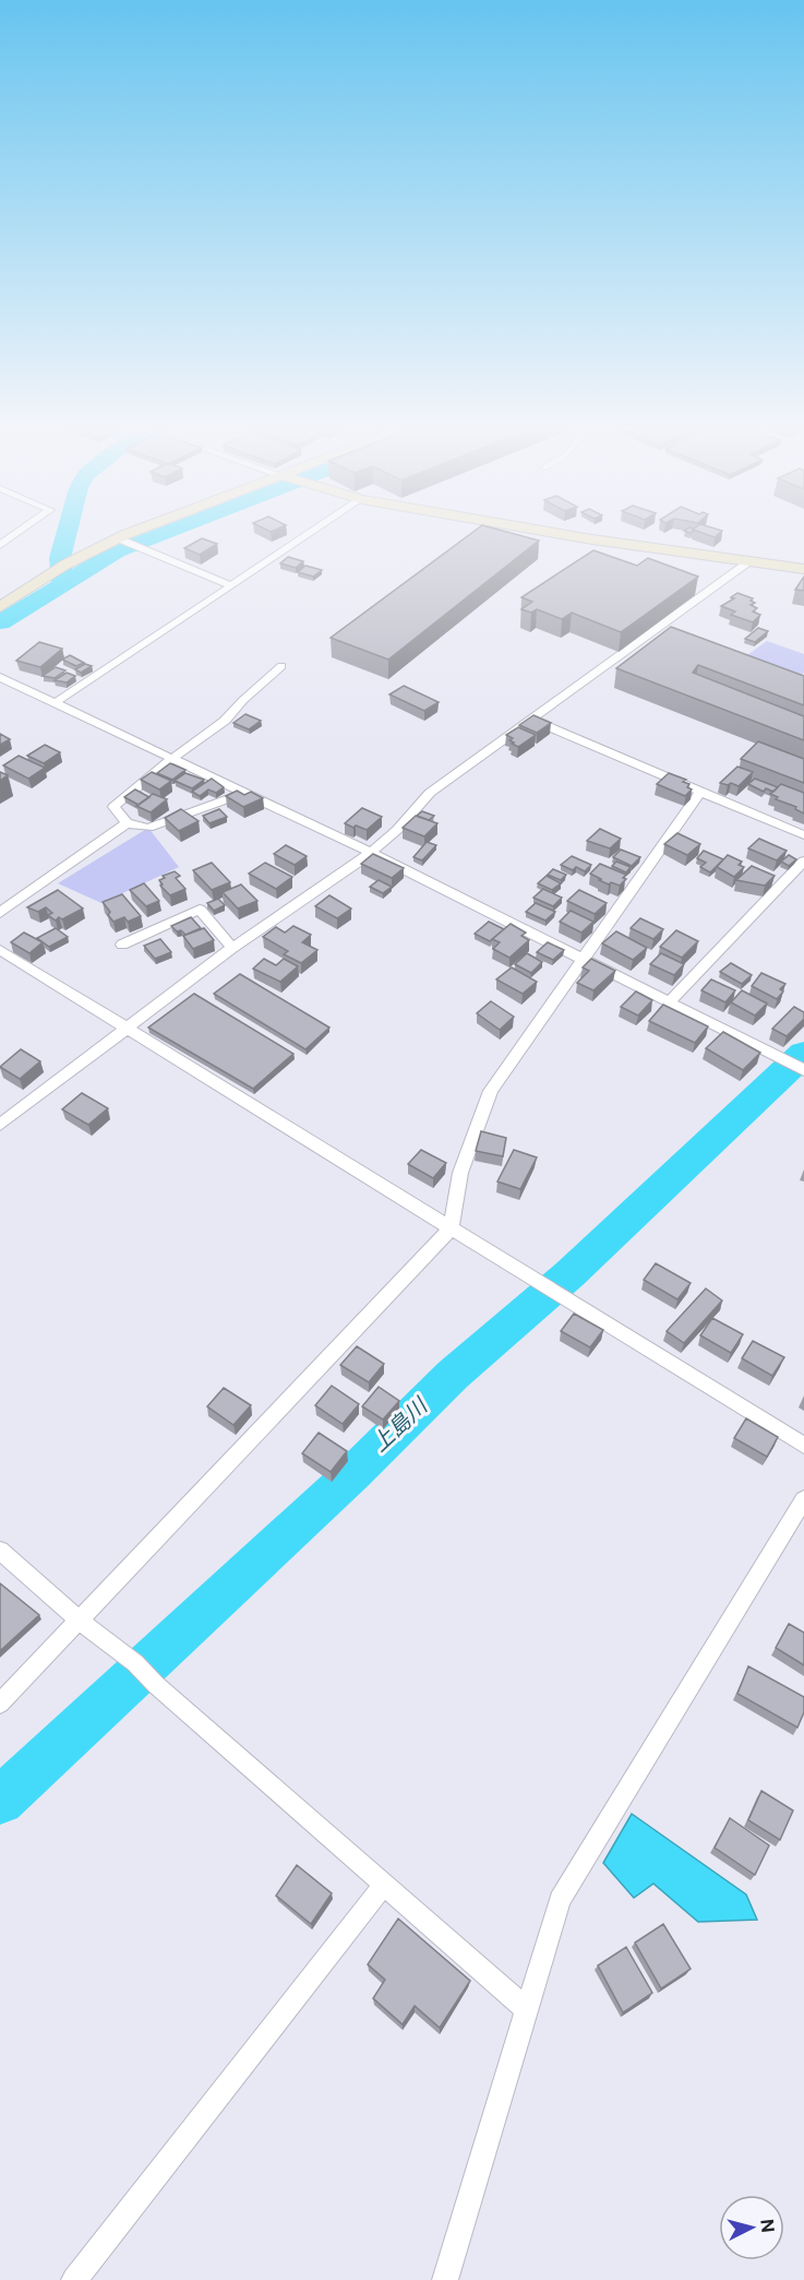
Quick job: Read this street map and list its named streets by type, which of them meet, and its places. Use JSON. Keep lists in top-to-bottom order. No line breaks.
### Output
{"water":["上島川"],"north":"right"}
